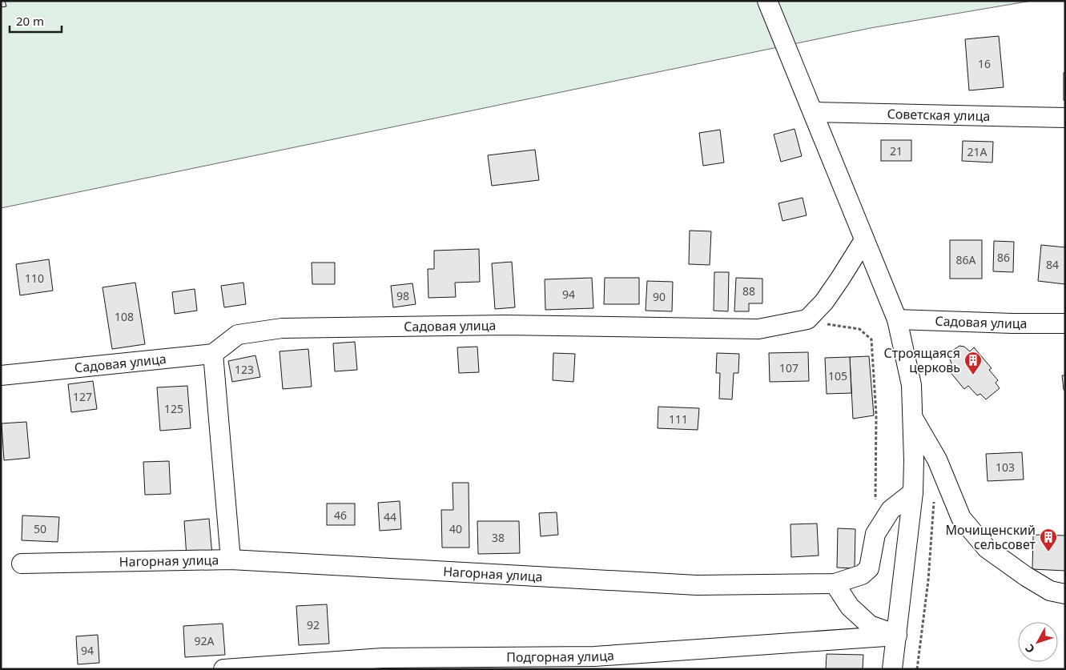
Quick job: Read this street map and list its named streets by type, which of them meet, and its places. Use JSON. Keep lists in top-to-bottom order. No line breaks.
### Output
{"streets":{"street":["Советская улица","Садовая улица","Нагорная улица","Подгорная улица"]},"places":{"building":["Строящаяся церковь","Мочищенский сельсовет"]},"house_numbers":["16","21","21А","86","86А","84","110","88","94","98","90","108","107","123","105","127","125","111","103","46","44","50","40","38","92","92А","94"],"scale_bar":"20 m","north":"bottom left"}
